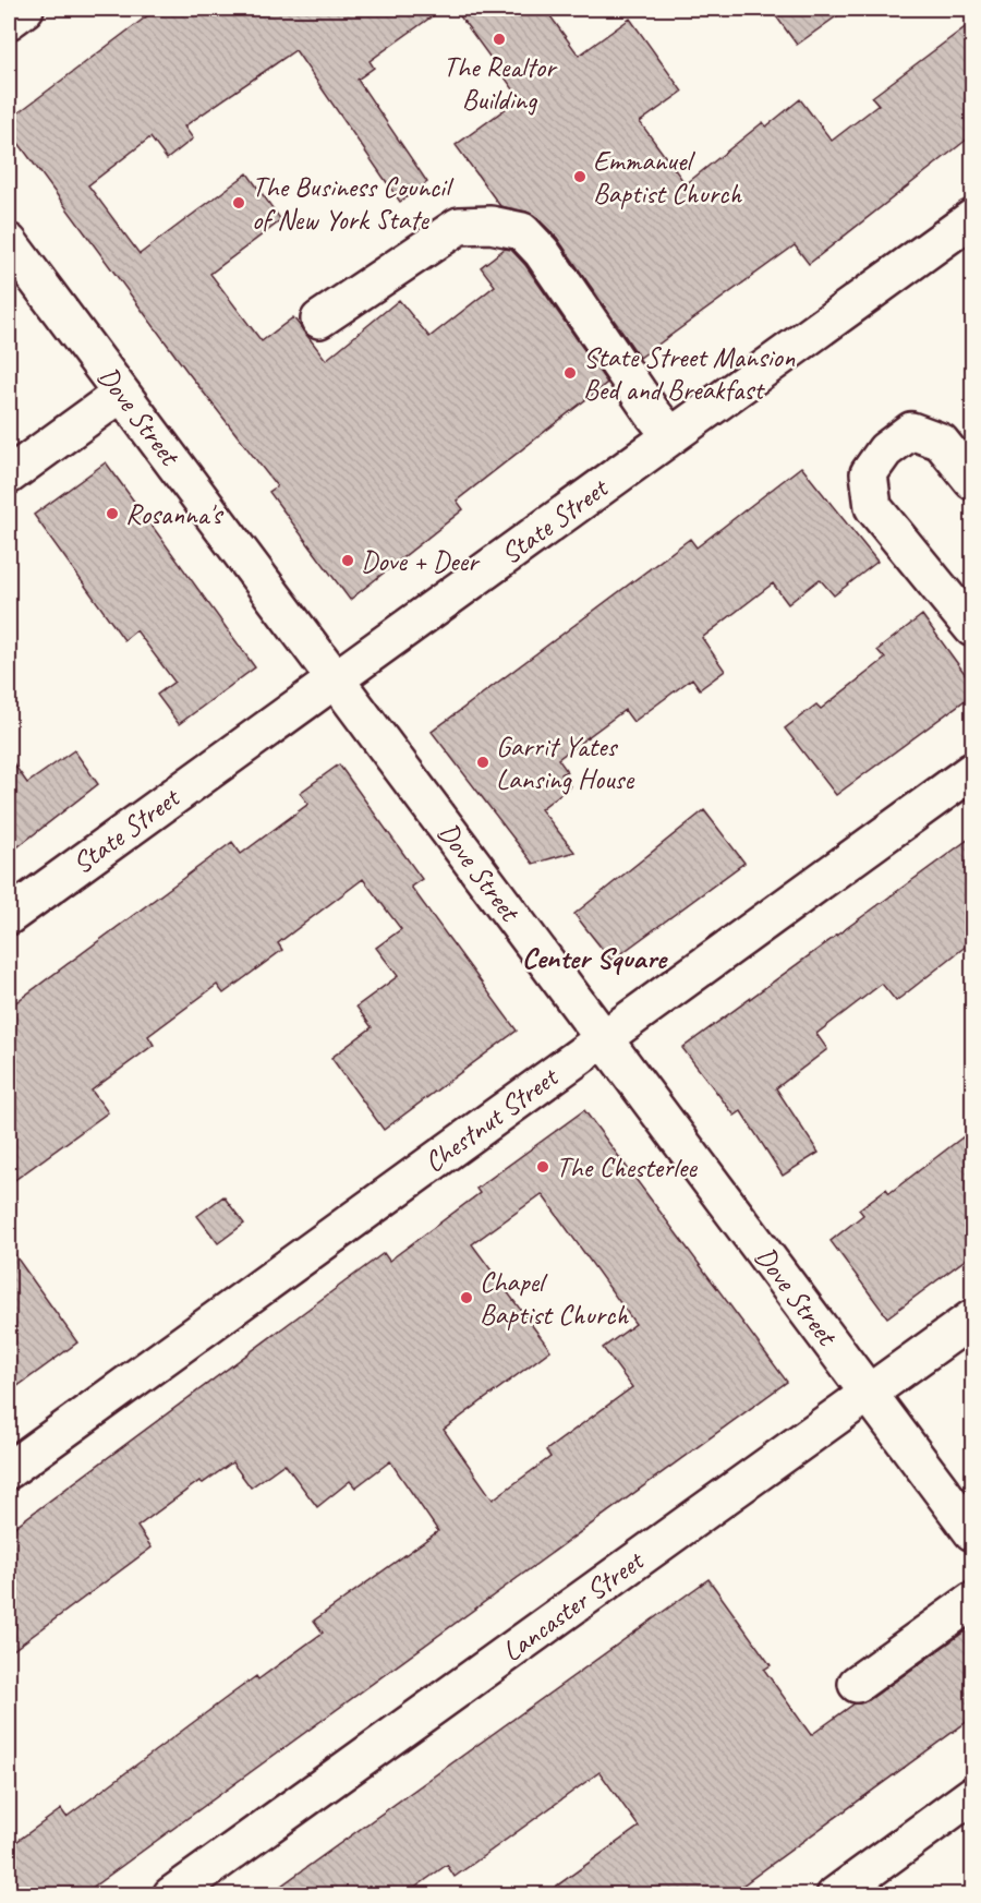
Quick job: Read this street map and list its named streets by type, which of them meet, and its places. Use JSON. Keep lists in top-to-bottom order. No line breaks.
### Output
{"streets":{"street":["Dove Street","State Street","Chestnut Street","Lancaster Street"]},"crossings":[["Dove Street","State Street"],["Dove Street","Chestnut Street"],["Dove Street","Lancaster Street"]],"districts":["Center Square"],"places":["The Realtor Building","Emmanuel Baptist Church","The Business Council of New York State","State Street Mansion Bed and Breakfast","Rosanna's","Dove + Deer","Garrit Yates Lansing House","The Chesterlee","Chapel Baptist Church"]}
